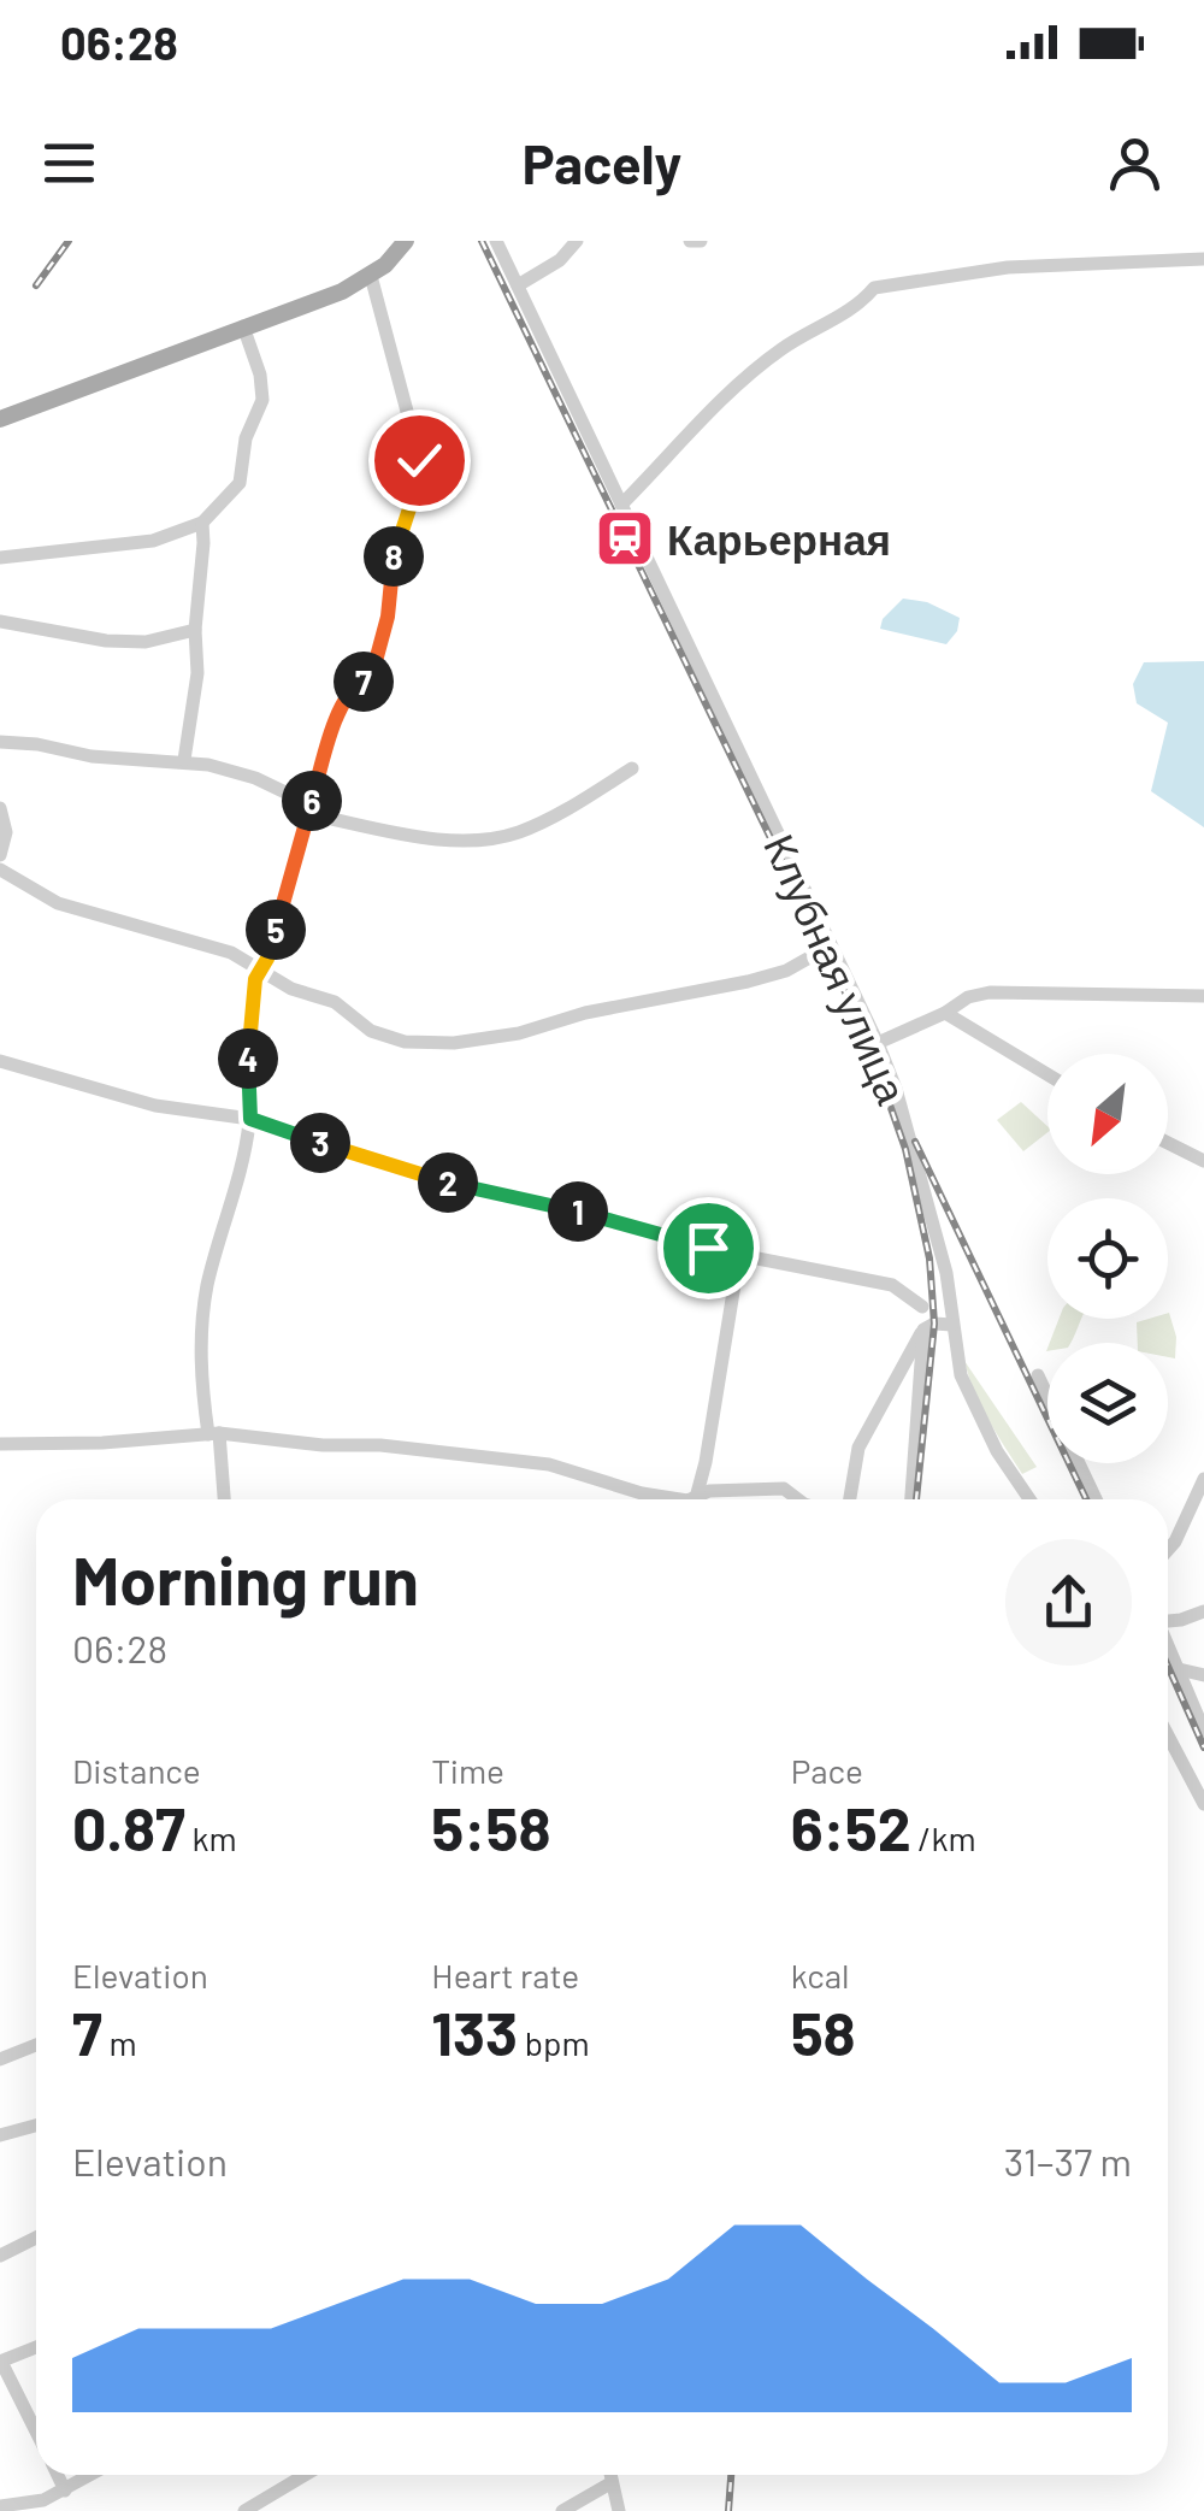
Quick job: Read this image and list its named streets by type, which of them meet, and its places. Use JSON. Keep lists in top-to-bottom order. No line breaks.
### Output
{"streets":{"street":["Клубная улица"]},"places":{"station":["Карьерная"]},"north":"bottom left","page":{"status":"06:28","header":"Pacely","pins":["8","7","6","5","4","3","2","1"],"heading":["Morning run","06:28"],"stats":[["Distance","0.87 km"],["Time","5:58"],["Pace","6:52 /km"],["Elevation","7 m"],["Heart rate","133 bpm"],["kcal","58"]],"chart":["Elevation","31–37 m"]}}
